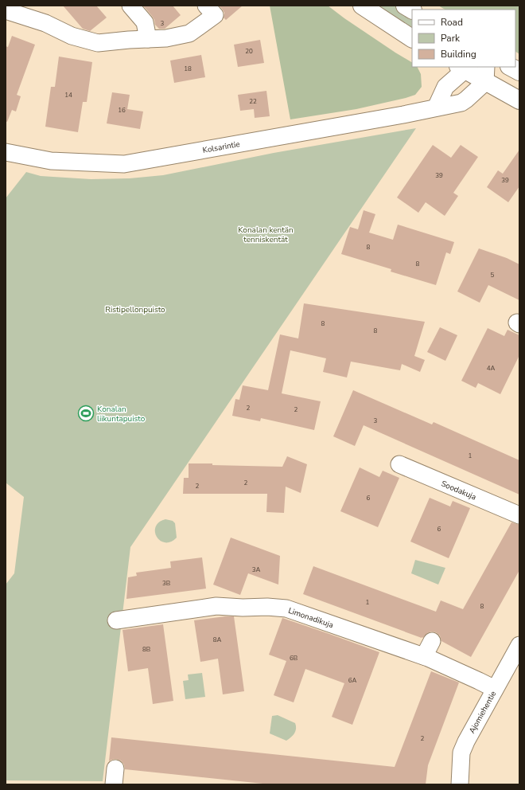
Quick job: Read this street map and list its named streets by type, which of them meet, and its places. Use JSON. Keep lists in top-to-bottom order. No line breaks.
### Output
{"streets":{"street":["Kolsarintie","Soodakuja","Limonadikuja","Ajomiehentie"]},"crossings":[["Limonadikuja","Ajomiehentie"]],"parks":["Konalan kentän tenniskentät","Ristipellonpuisto"],"places":{"sports":["Konalan liikuntapuisto"]},"house_numbers":["3","20","18","14","22","16","39","39","8","8","5","8","8","4A","2","2","3","1","2","2","6","6","3A","3B","1","8","8A","8B","6B","6A","2"],"legend":["Road","Park","Building"]}
